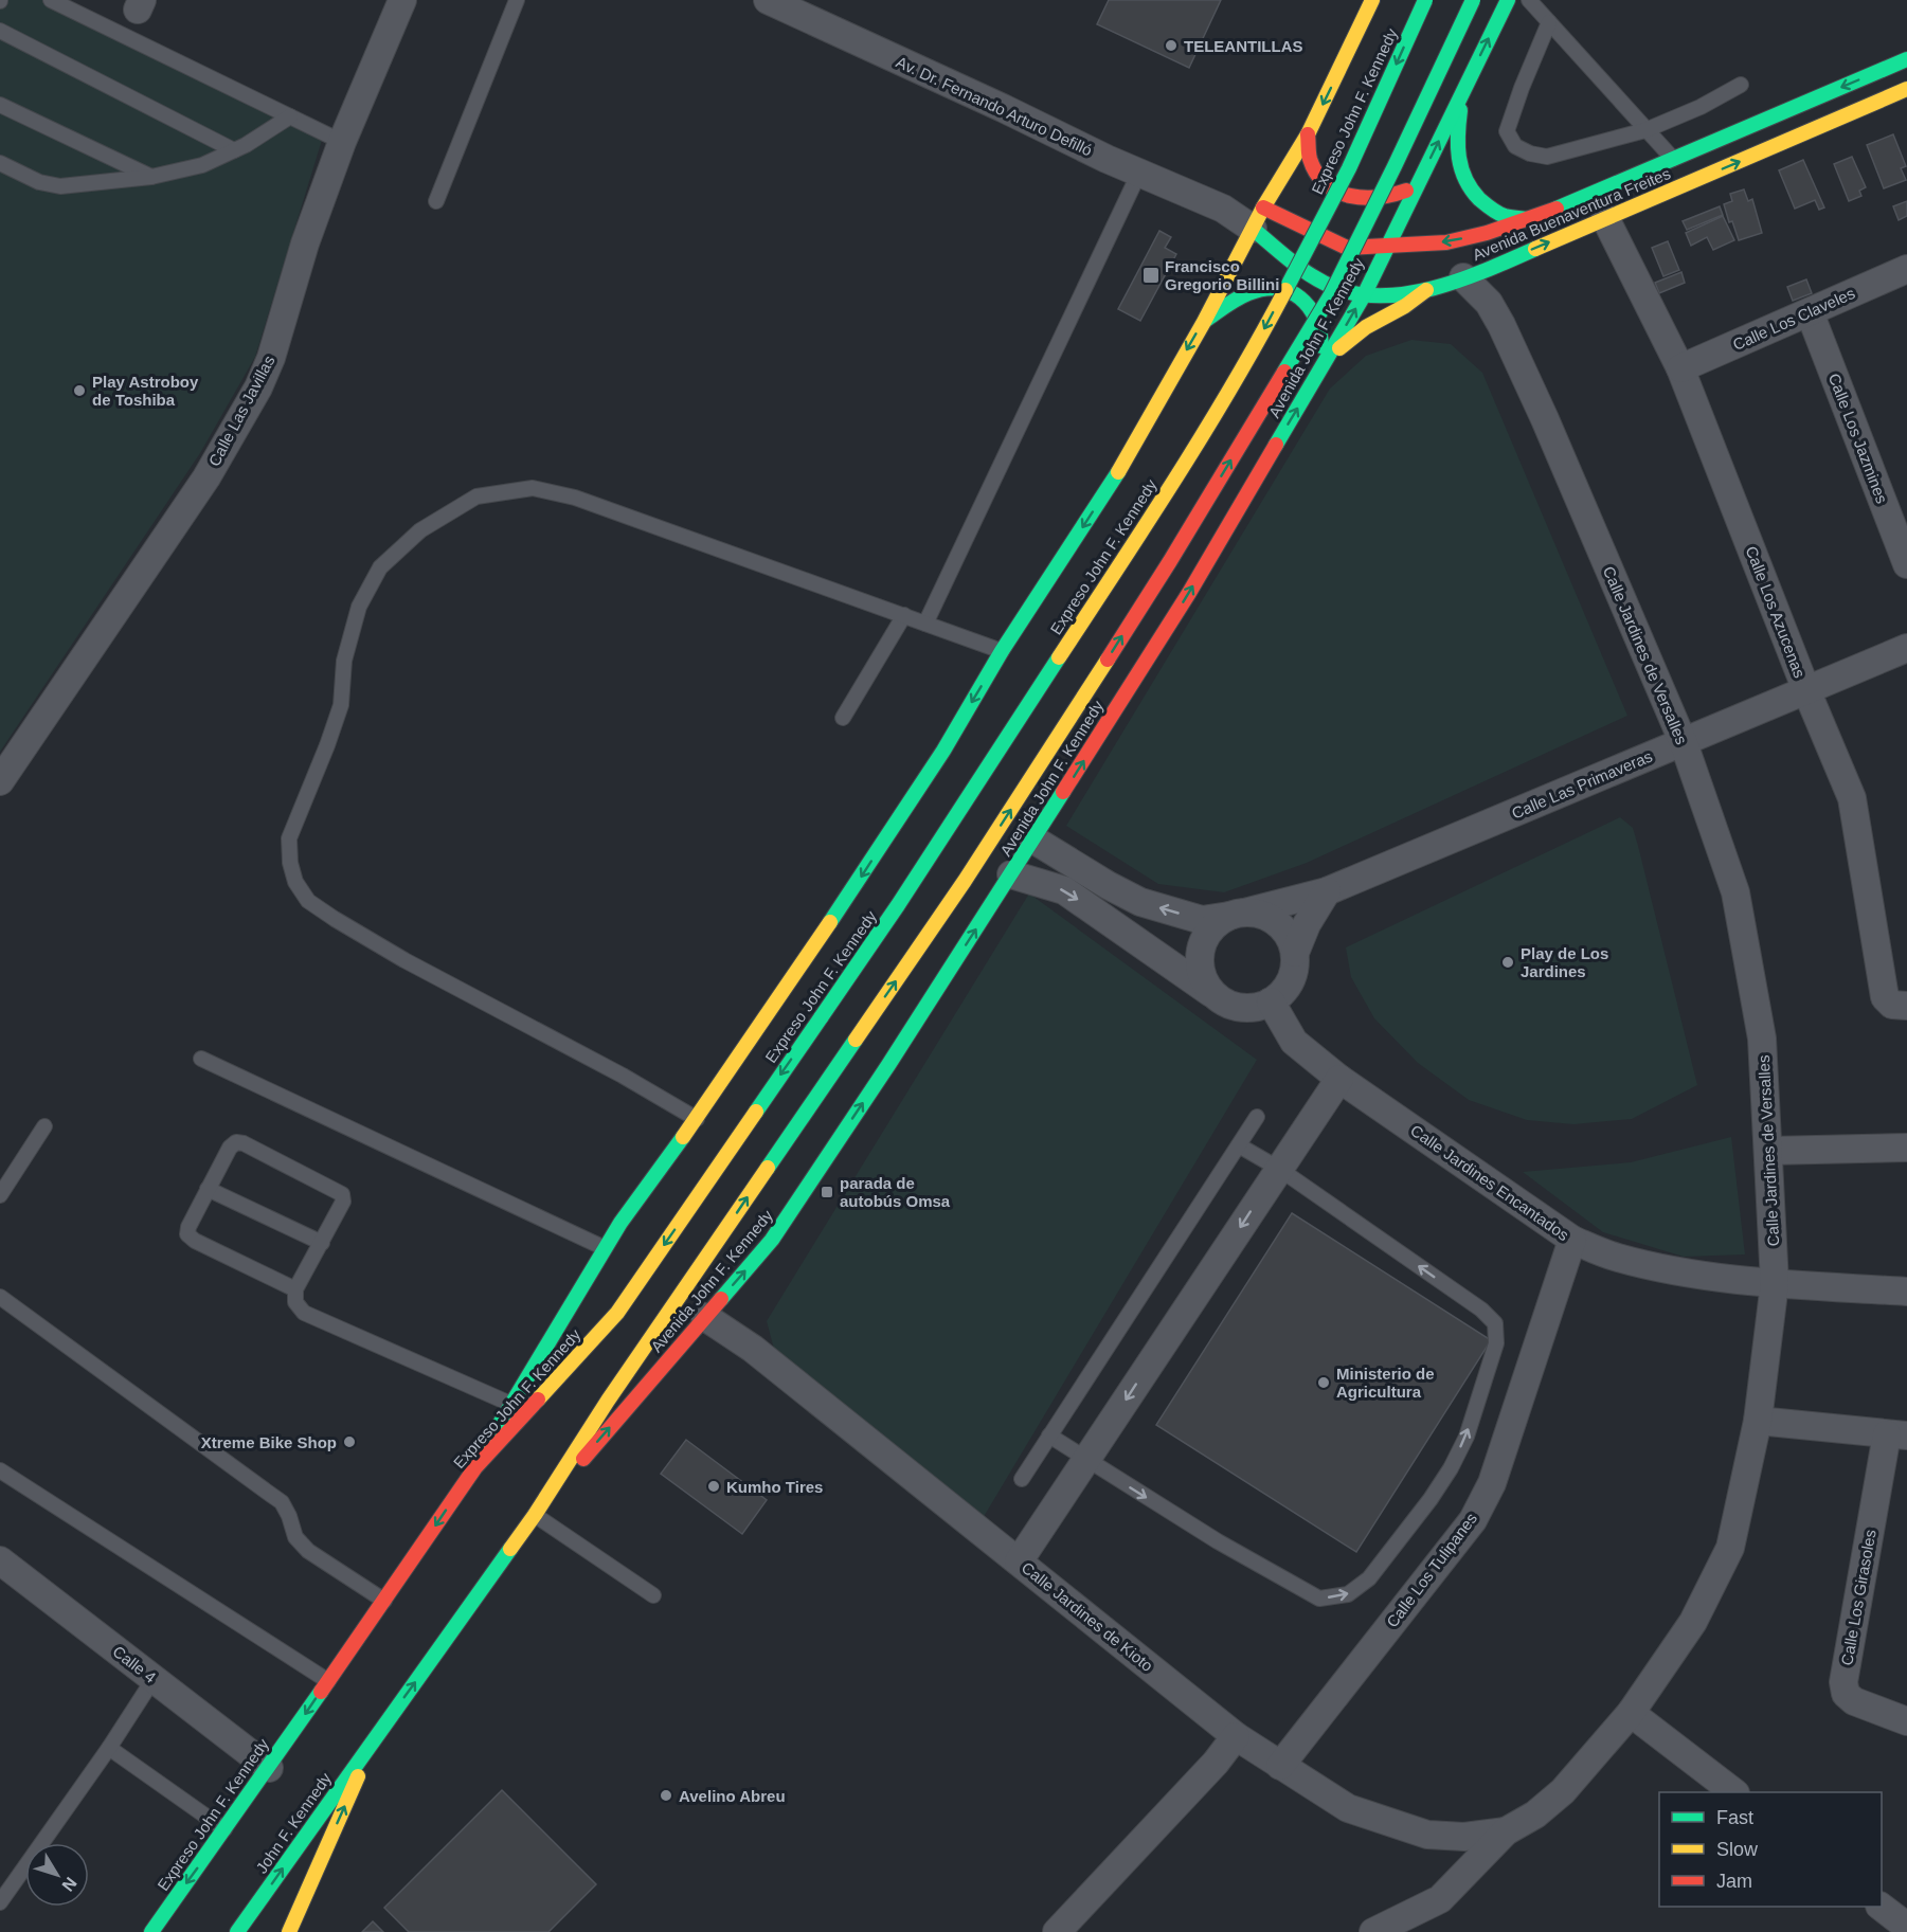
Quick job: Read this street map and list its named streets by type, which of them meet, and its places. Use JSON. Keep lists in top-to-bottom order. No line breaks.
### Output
{"streets":{"main road":["Expreso John F. Kennedy","Avenida Buenaventura Freites","Avenida John F. Kennedy","John F. Kennedy"],"street":["Av. Dr. Fernando Arturo Defilló","Calle Los Claveles","Calle Las Javillas","Calle Los Jazmines","Calle Los Azucenas","Calle Jardines de Versalles","Calle Las Primaveras","Calle Jardines Encantados","Calle Los Tulipanes","Calle Los Girasoles","Calle Jardines de Kioto","Calle 4"]},"crossings":[["Av. Dr. Fernando Arturo Defilló","Avenida Buenaventura Freites"],["Expreso John F. Kennedy","Calle 4"],["Avenida Buenaventura Freites","Avenida John F. Kennedy"],["Avenida Buenaventura Freites","Calle Los Azucenas"],["Avenida Buenaventura Freites","Calle Jardines de Versalles"],["Calle Los Claveles","Calle Los Jazmines"],["Calle Los Claveles","Calle Los Azucenas"],["Avenida John F. Kennedy","Calle Las Primaveras"],["Avenida John F. Kennedy","Calle Jardines de Kioto"],["Calle Los Azucenas","Calle Las Primaveras"],["Calle Jardines de Versalles","Calle Las Primaveras"],["Calle Jardines de Versalles","Calle Jardines Encantados"],["Calle Jardines de Versalles","Calle Jardines de Kioto"],["Calle Las Primaveras","Calle Jardines Encantados"],["Calle Jardines Encantados","Calle Los Tulipanes"],["Calle Los Tulipanes","Calle Jardines de Kioto"]],"places":{"other":["TELEANTILLAS","Play Astroboy de Toshiba","Play de Los Jardines","Ministerio de Agricultura","Xtreme Bike Shop","Kumho Tires","Avelino Abreu"],"transit":["Francisco Gregorio Billini","parada de autobús Omsa"]},"legend":["Fast","Slow","Jam"],"north":"bottom right"}
